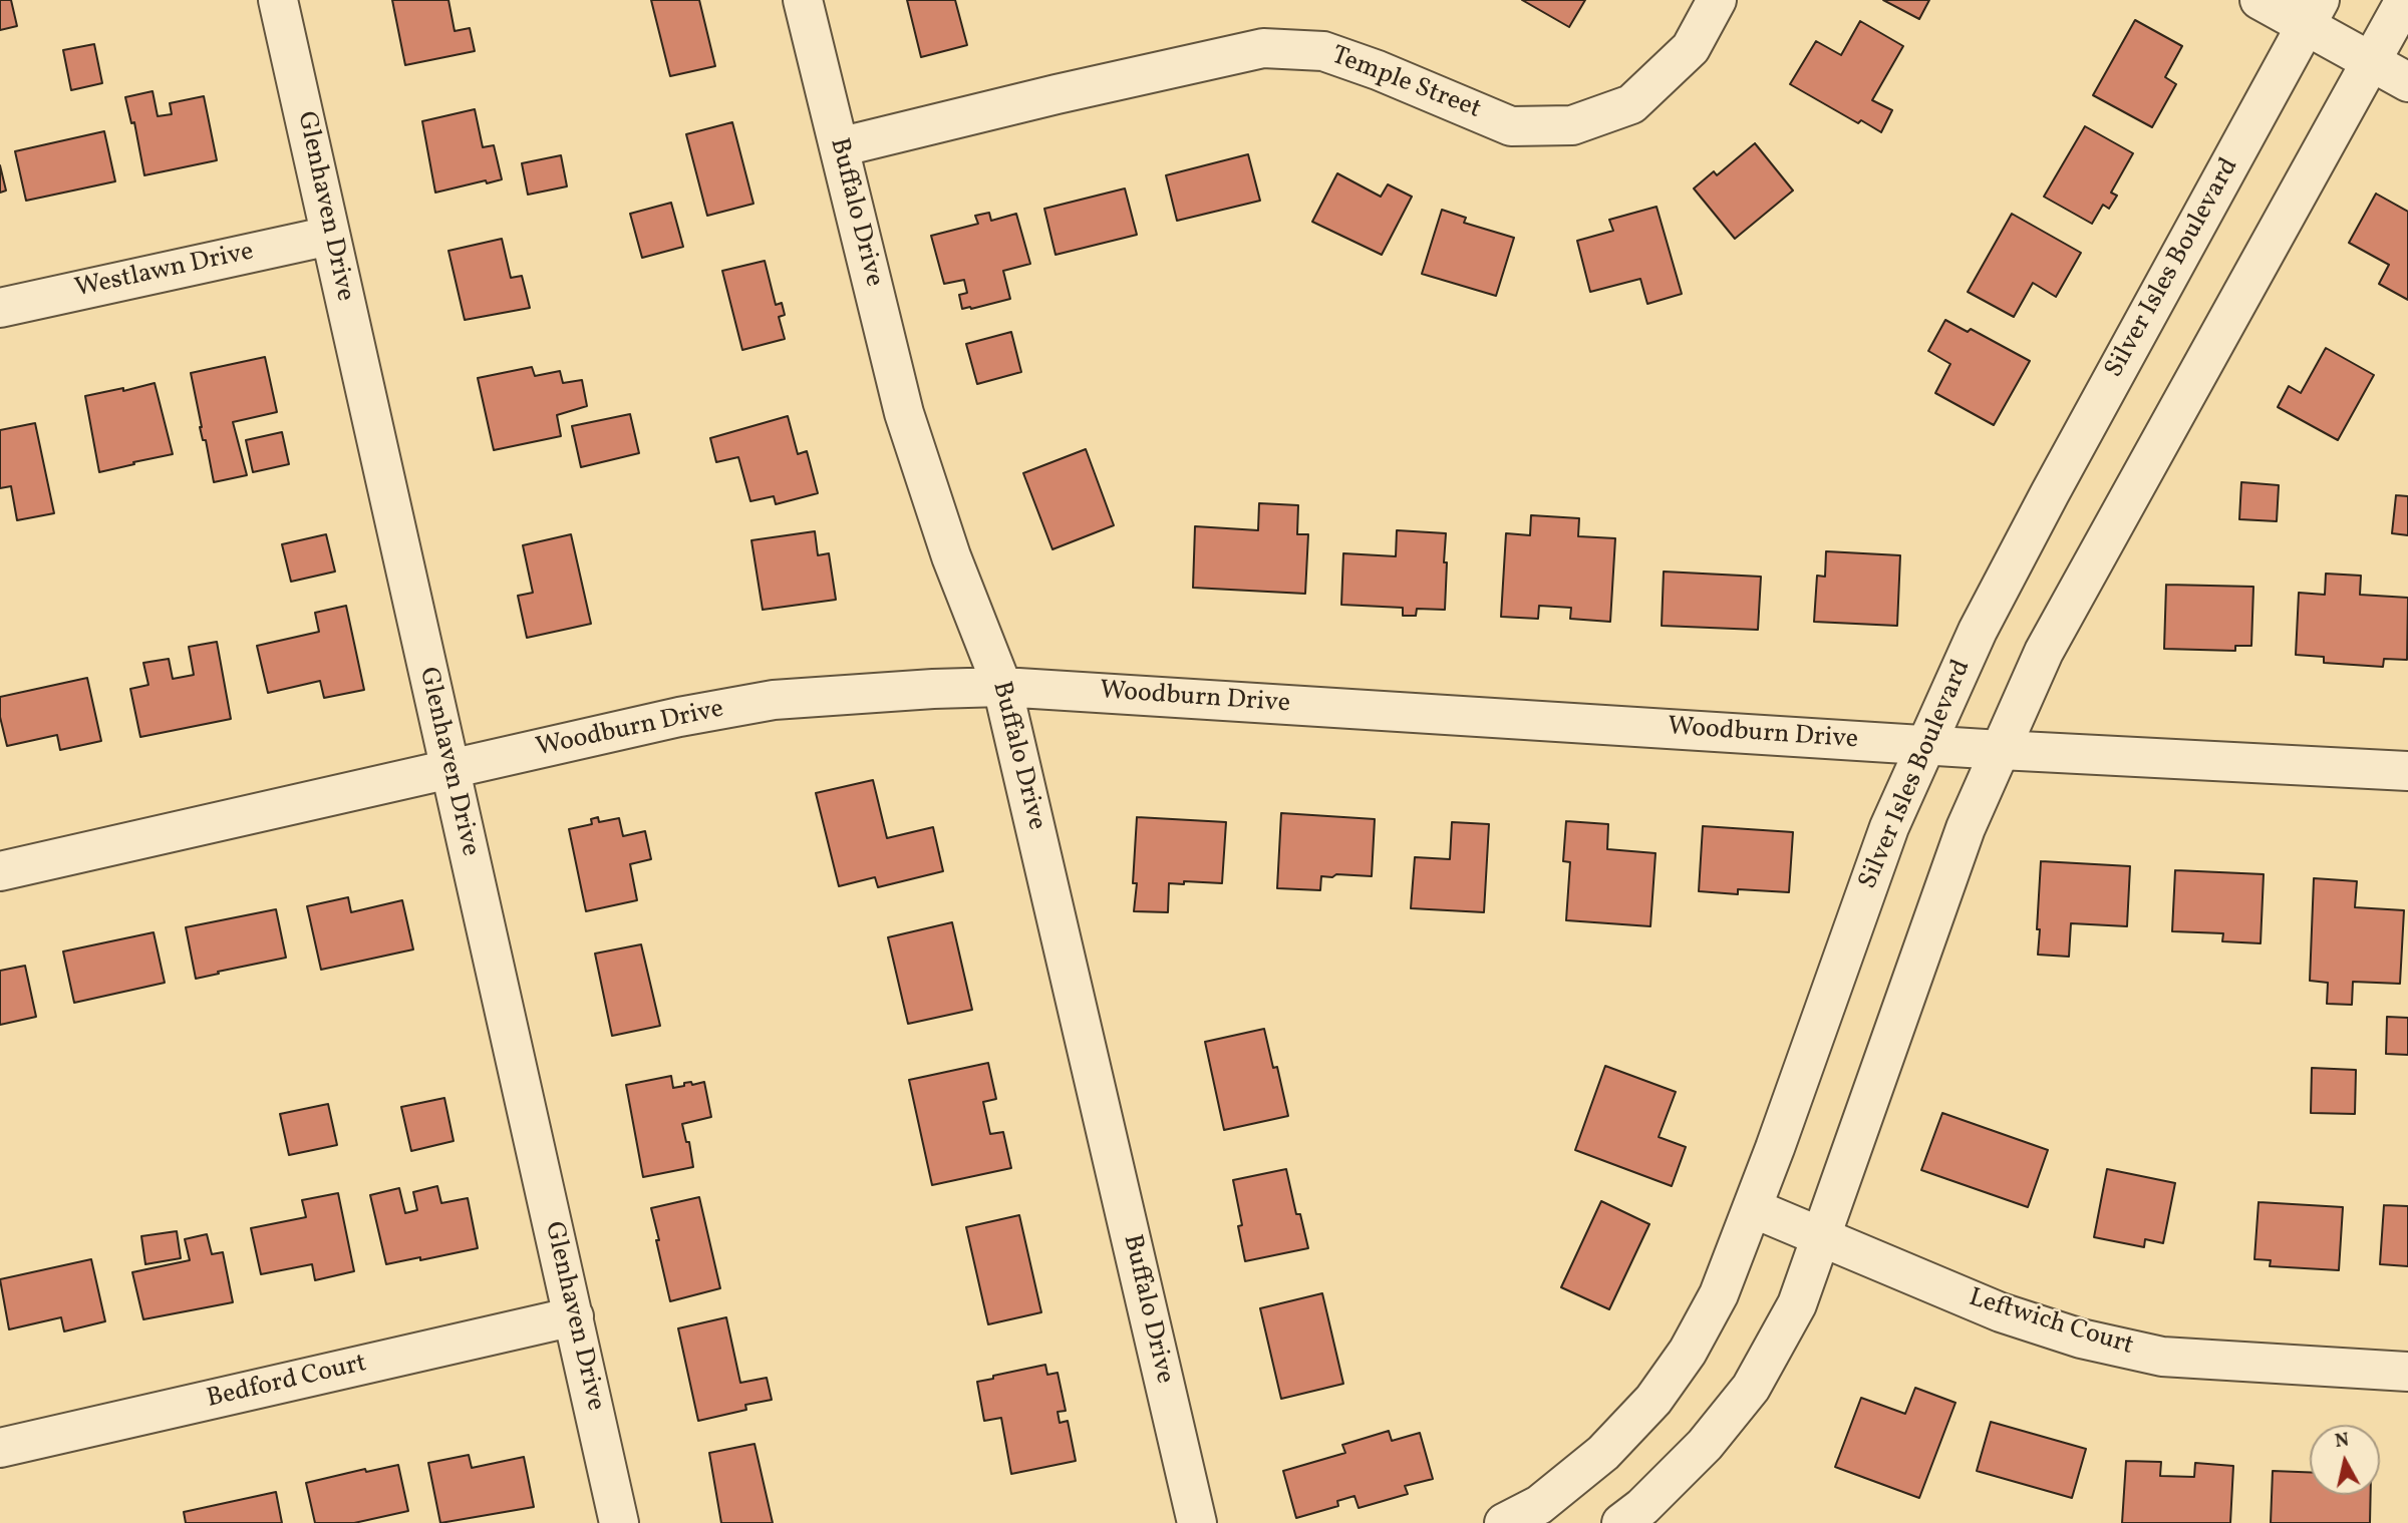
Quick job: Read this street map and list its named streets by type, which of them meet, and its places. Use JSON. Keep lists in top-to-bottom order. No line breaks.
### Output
{"streets":{"street":["Temple Street","Glenhaven Drive","Buffalo Drive","Silver Isles Boulevard","Westlawn Drive","Woodburn Drive","Leftwich Court","Bedford Court"]},"crossings":[["Temple Street","Buffalo Drive"],["Glenhaven Drive","Westlawn Drive"],["Glenhaven Drive","Woodburn Drive"],["Glenhaven Drive","Bedford Court"],["Buffalo Drive","Woodburn Drive"],["Silver Isles Boulevard","Woodburn Drive"],["Silver Isles Boulevard","Leftwich Court"]],"north":"top"}
